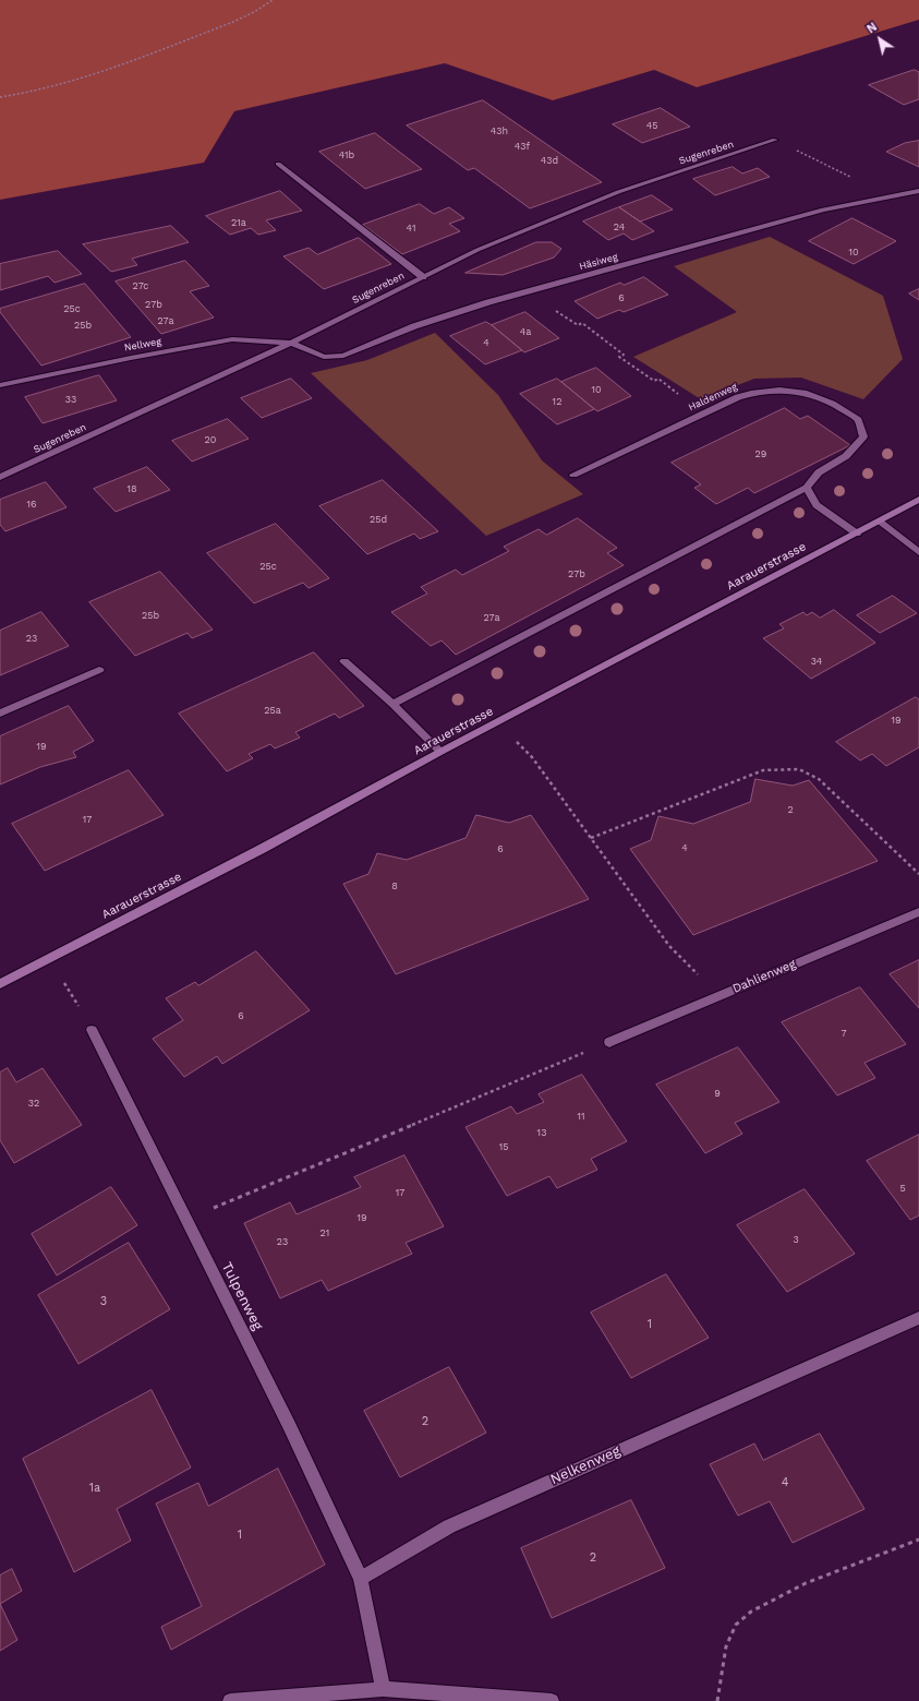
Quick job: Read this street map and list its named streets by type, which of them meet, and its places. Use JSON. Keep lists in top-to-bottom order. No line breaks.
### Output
{"streets":{"main road":["Aarauerstrasse"],"street":["Sugenreben","Häsiweg","Nellweg","Haldenweg","Dahlienweg","Tulpenweg","Nelkenweg"]},"crossings":[["Sugenreben","Häsiweg"],["Sugenreben","Nellweg"],["Häsiweg","Nellweg"],["Tulpenweg","Nelkenweg"]],"house_numbers":["45","43h","43f","41b","43d","21a","24","41","10","27c","6","27b","25c","27a","25b","4a","4","10","33","12","20","29","18","16","25d","25c","27b","25b","27a","23","34","25a","19","19","2","17","4","6","8","6","7","9","32","11","13","15","5","17","19","21","3","23","3","1","2","4","1a","1","2"],"north":"top left"}
